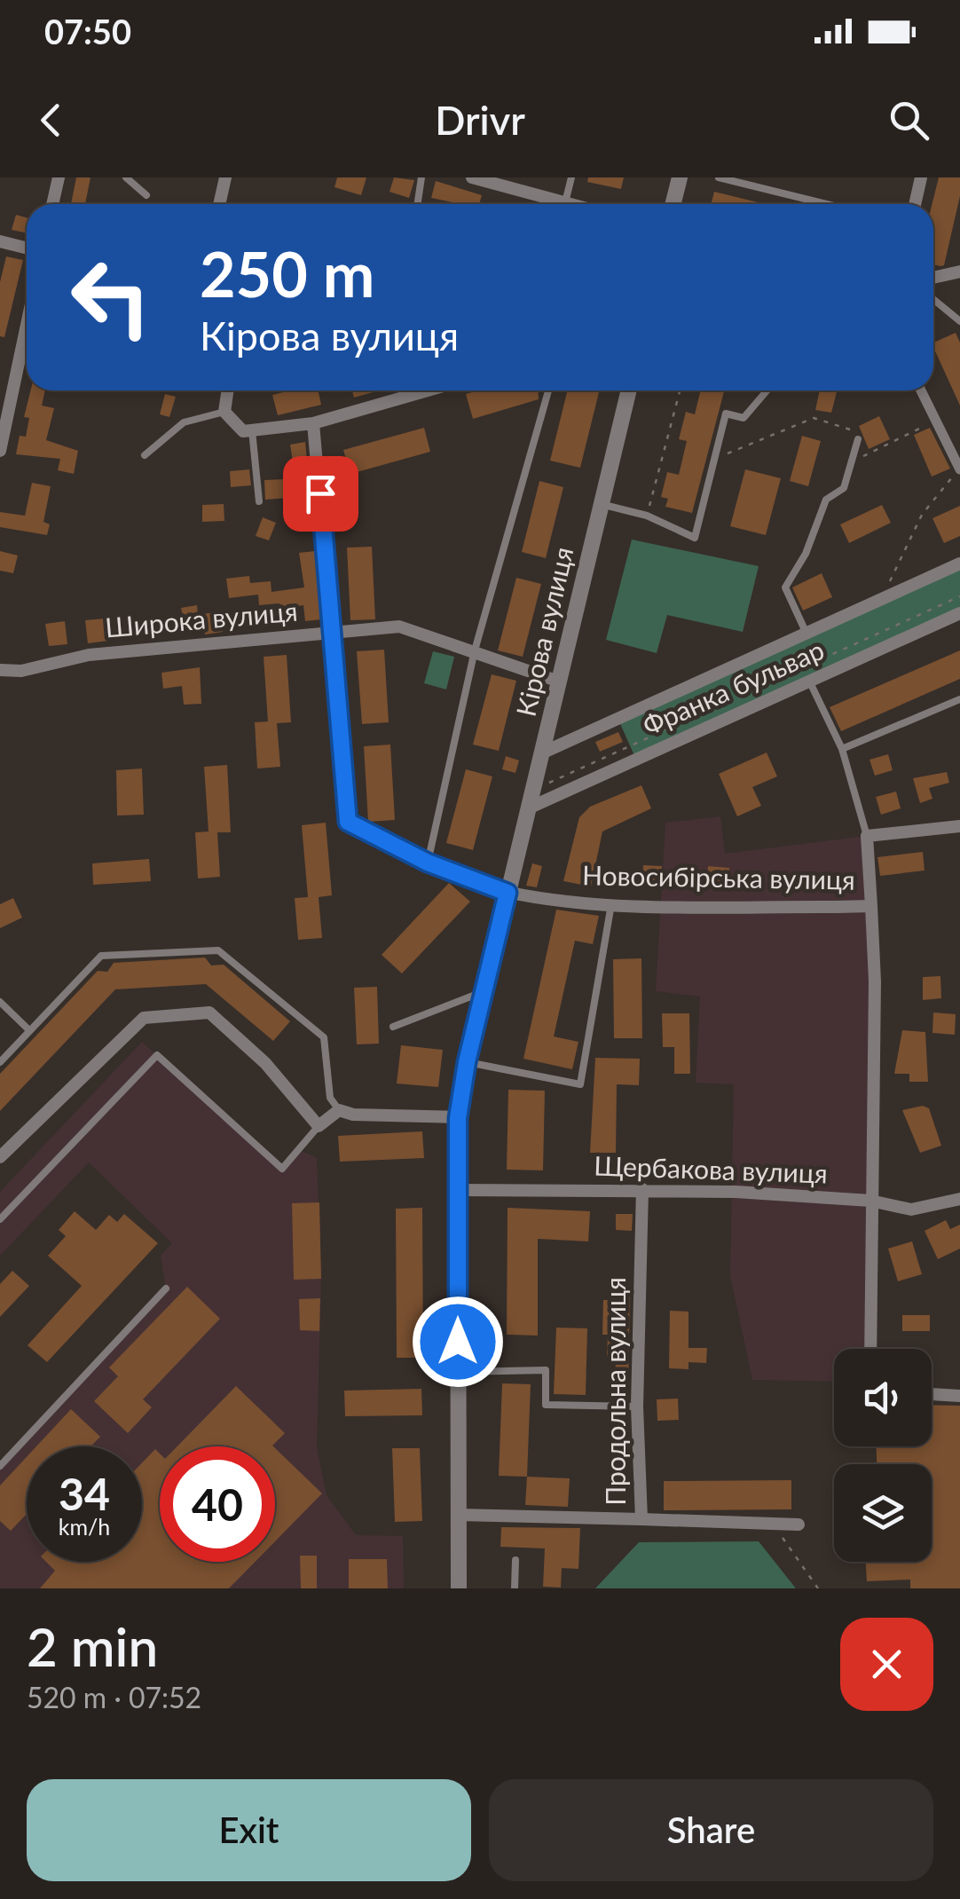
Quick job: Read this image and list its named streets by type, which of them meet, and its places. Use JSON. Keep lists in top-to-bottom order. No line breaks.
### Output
{"streets":{"street":["Широка вулиця","Кірова вулиця","Франка бульвар","Новосибірська вулиця","Щербакова вулиця","Продольна вулиця"]},"crossings":[["Широка вулиця","Кірова вулиця"],["Кірова вулиця","Франка бульвар"],["Кірова вулиця","Новосибірська вулиця"],["Кірова вулиця","Щербакова вулиця"],["Кірова вулиця","Продольна вулиця"],["Щербакова вулиця","Продольна вулиця"]],"page":{"status":"07:50","header":"Drivr","turn":["250 m","Кірова вулиця"],"speed":"34 km/h","limit":"40","heading":["2 min","520 m · 07:52"],"buttons":["Exit","Share"]}}
